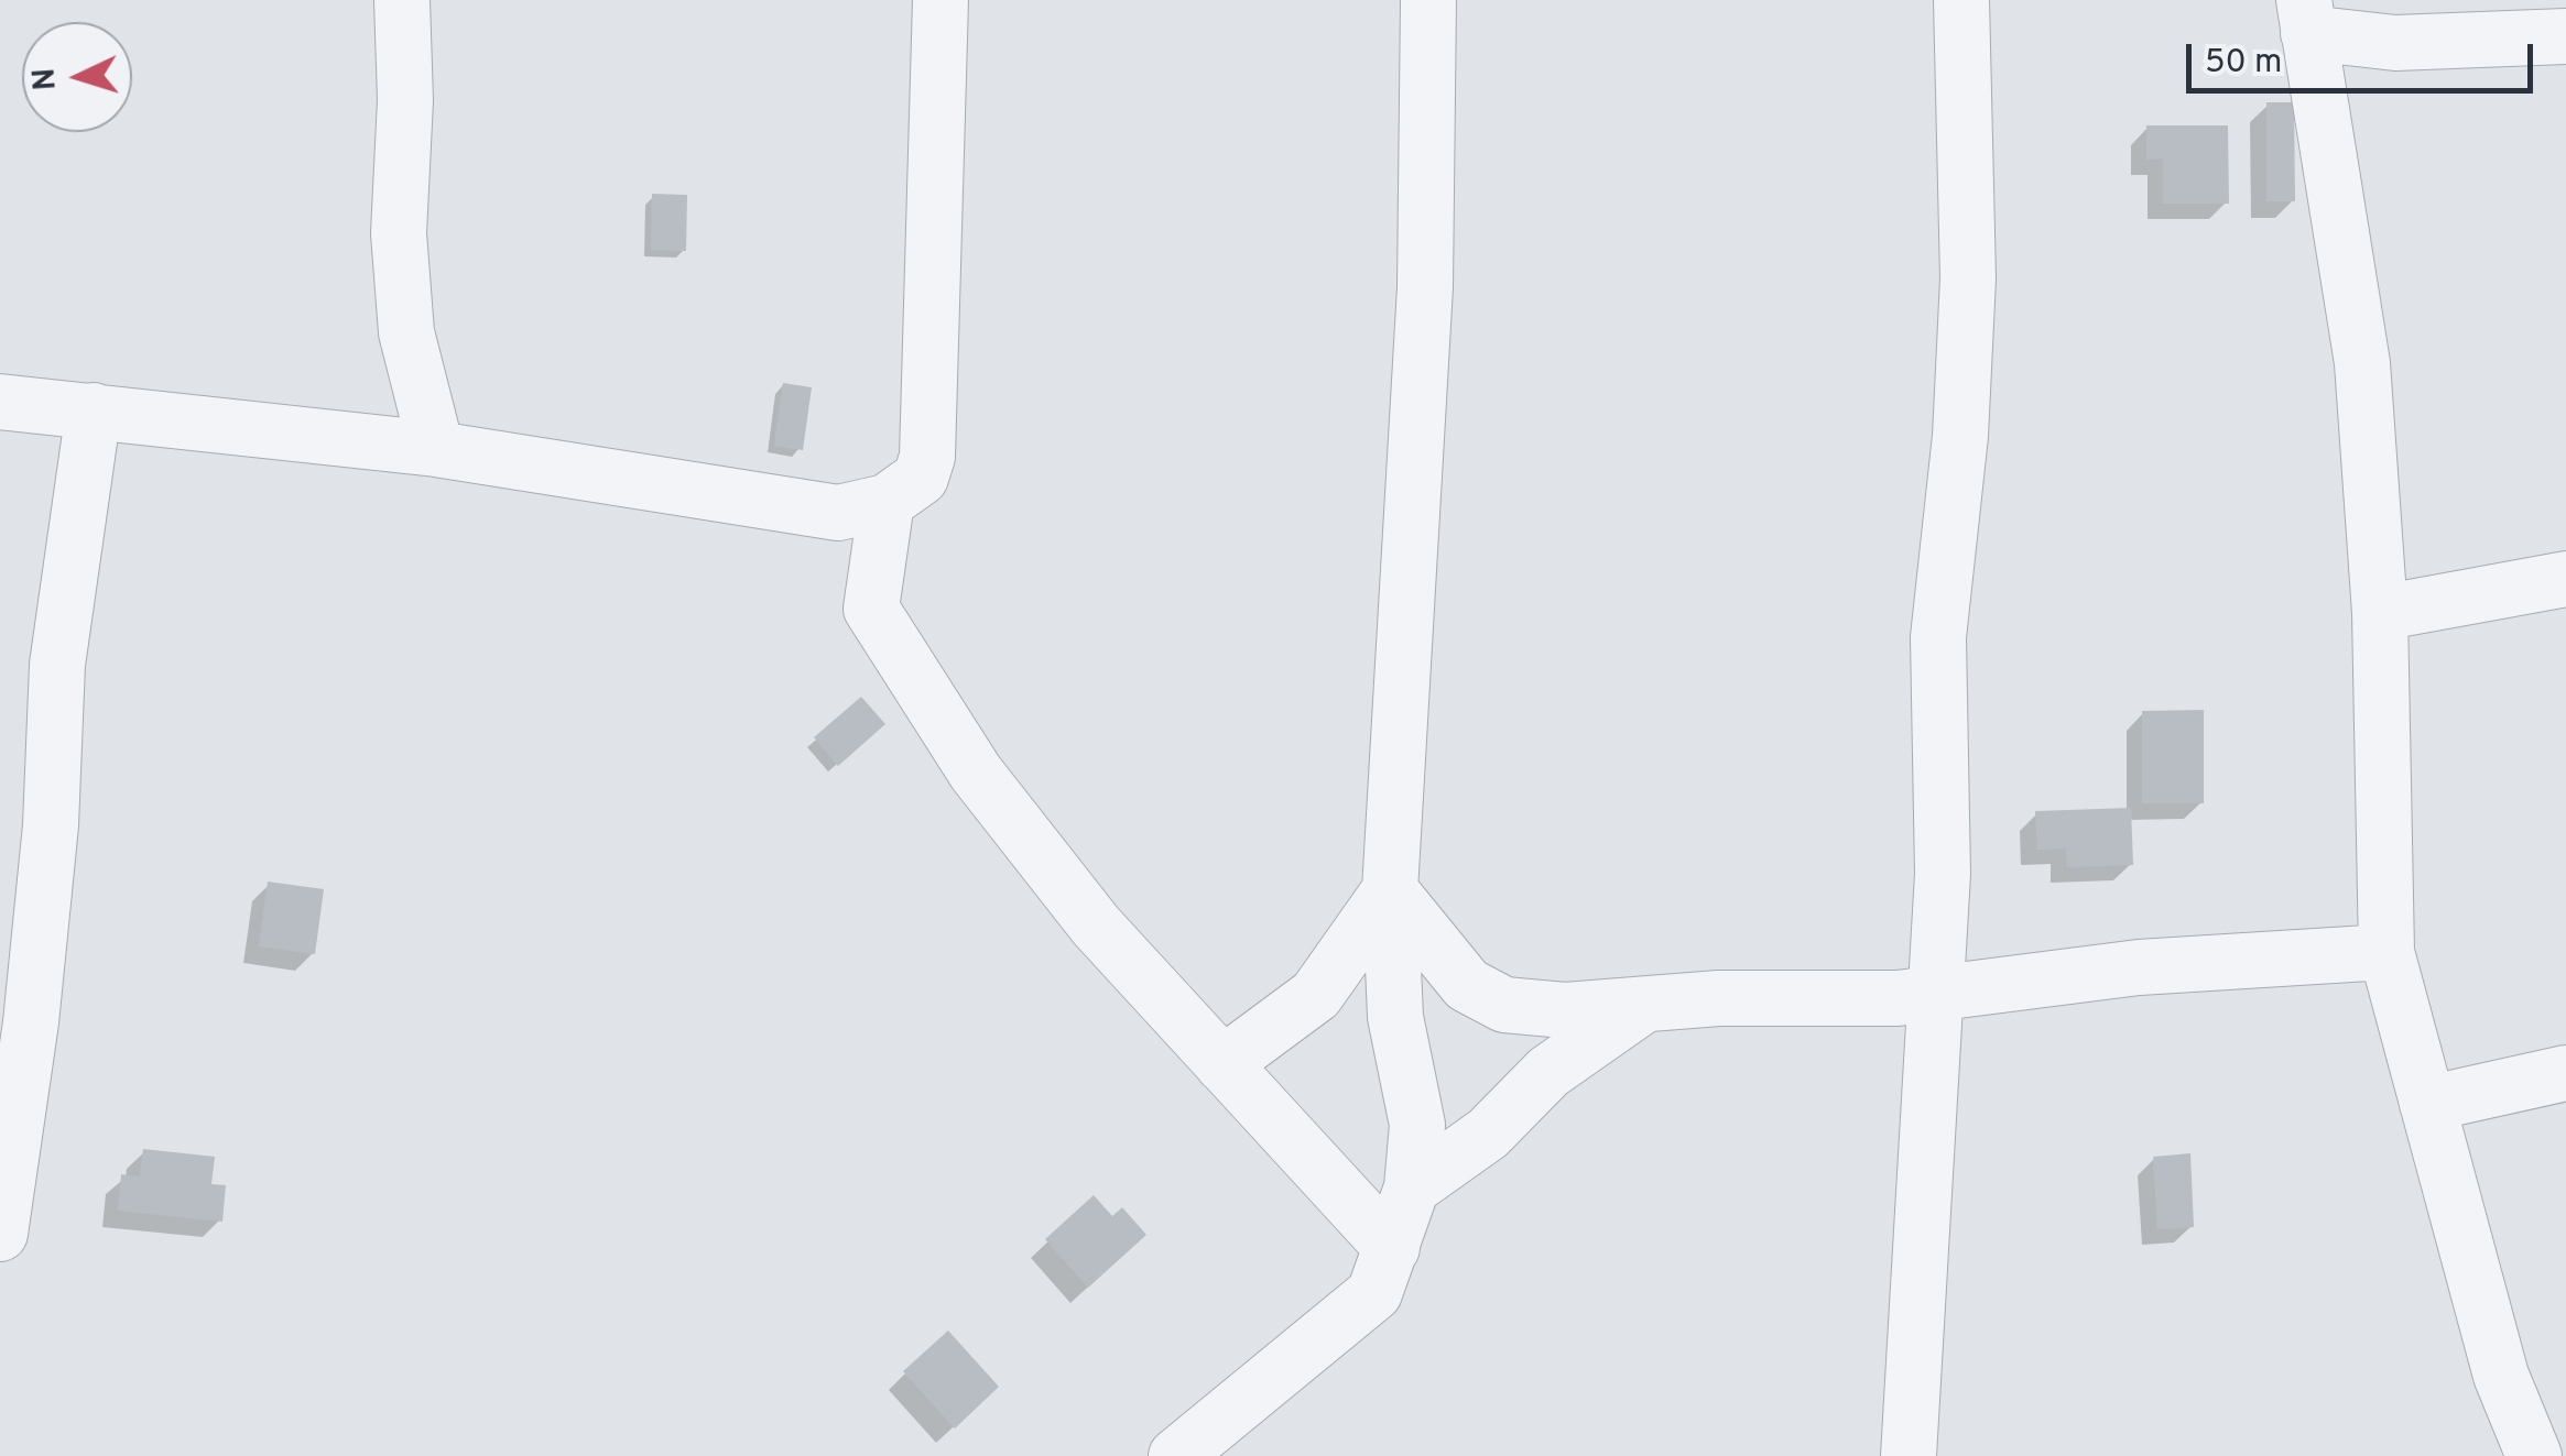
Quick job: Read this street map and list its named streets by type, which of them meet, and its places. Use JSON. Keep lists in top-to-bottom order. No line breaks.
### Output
{"scale_bar":"50 m","north":"left"}
